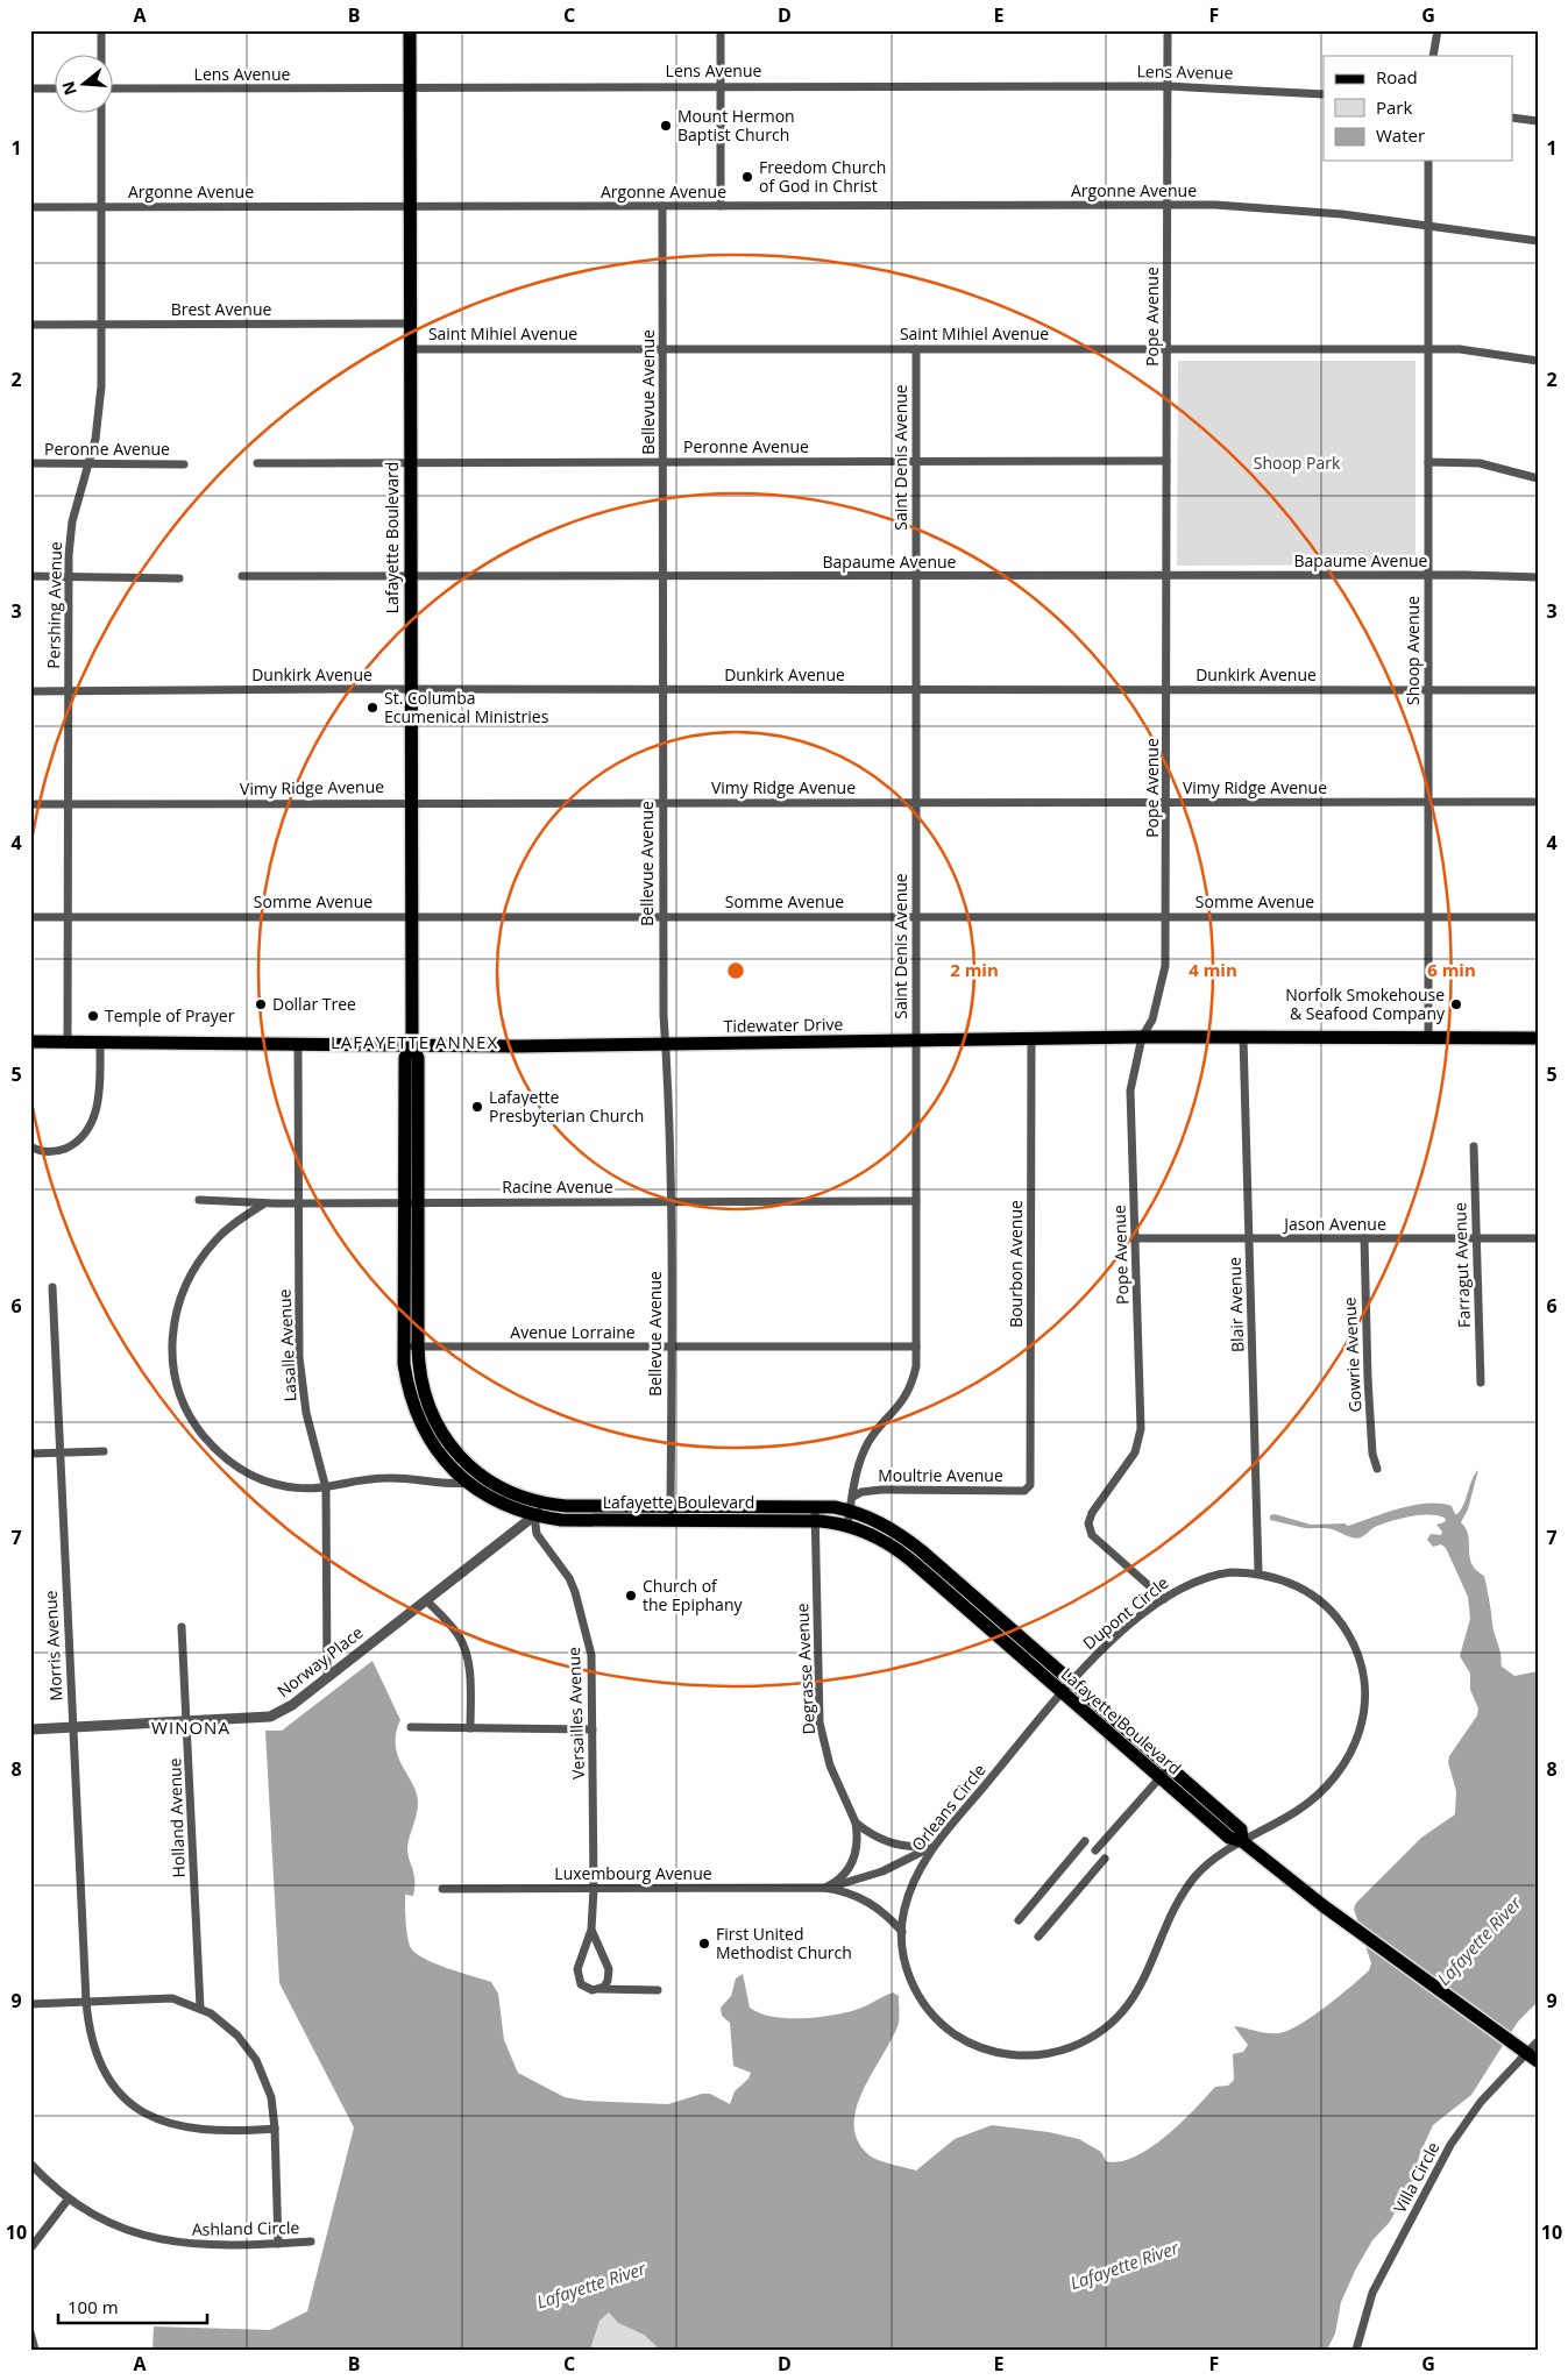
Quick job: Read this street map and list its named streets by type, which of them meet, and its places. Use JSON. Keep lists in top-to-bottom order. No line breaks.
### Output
{"streets":{"main road":["Lafayette Boulevard","Tidewater Drive"],"street":["Lens Avenue","Argonne Avenue","Brest Avenue","Pope Avenue","Saint Mihiel Avenue","Bellevue Avenue","Peronne Avenue","Saint Denis Avenue","Bapaume Avenue","Pershing Avenue","Shoop Avenue","Dunkirk Avenue","Vimy Ridge Avenue","Somme Avenue","Racine Avenue","Jason Avenue","Bourbon Avenue","Farragut Avenue","Blair Avenue","Avenue Lorraine","Lasalle Avenue","Gowrie Avenue","Moultrie Avenue","Dupont Circle","Morris Avenue","Norway Place","Degrasse Avenue","Versailles Avenue","Orleans Circle","Holland Avenue","Luxembourg Avenue","Villa Circle","Ashland Circle"]},"crossings":[["Lens Avenue","Pope Avenue"],["Lens Avenue","Lafayette Boulevard"],["Argonne Avenue","Pope Avenue"],["Argonne Avenue","Bellevue Avenue"],["Argonne Avenue","Lafayette Boulevard"],["Argonne Avenue","Pershing Avenue"],["Argonne Avenue","Shoop Avenue"],["Brest Avenue","Lafayette Boulevard"],["Brest Avenue","Pershing Avenue"],["Pope Avenue","Saint Mihiel Avenue"],["Pope Avenue","Peronne Avenue"],["Pope Avenue","Bapaume Avenue"],["Pope Avenue","Dunkirk Avenue"],["Pope Avenue","Vimy Ridge Avenue"],["Pope Avenue","Somme Avenue"],["Pope Avenue","Tidewater Drive"],["Pope Avenue","Jason Avenue"],["Pope Avenue","Dupont Circle"],["Saint Mihiel Avenue","Bellevue Avenue"],["Saint Mihiel Avenue","Saint Denis Avenue"],["Saint Mihiel Avenue","Lafayette Boulevard"],["Saint Mihiel Avenue","Shoop Avenue"],["Bellevue Avenue","Peronne Avenue"],["Bellevue Avenue","Lafayette Boulevard"],["Bellevue Avenue","Bapaume Avenue"],["Bellevue Avenue","Dunkirk Avenue"],["Bellevue Avenue","Vimy Ridge Avenue"],["Bellevue Avenue","Somme Avenue"],["Bellevue Avenue","Tidewater Drive"],["Bellevue Avenue","Racine Avenue"],["Bellevue Avenue","Avenue Lorraine"],["Peronne Avenue","Saint Denis Avenue"],["Peronne Avenue","Lafayette Boulevard"],["Peronne Avenue","Pershing Avenue"],["Saint Denis Avenue","Lafayette Boulevard"],["Saint Denis Avenue","Bapaume Avenue"],["Saint Denis Avenue","Dunkirk Avenue"],["Saint Denis Avenue","Vimy Ridge Avenue"],["Saint Denis Avenue","Somme Avenue"],["Saint Denis Avenue","Tidewater Drive"],["Saint Denis Avenue","Racine Avenue"],["Saint Denis Avenue","Avenue Lorraine"],["Saint Denis Avenue","Moultrie Avenue"],["Lafayette Boulevard","Bapaume Avenue"],["Lafayette Boulevard","Dunkirk Avenue"],["Lafayette Boulevard","Vimy Ridge Avenue"],["Lafayette Boulevard","Somme Avenue"],["Lafayette Boulevard","Tidewater Drive"],["Lafayette Boulevard","Racine Avenue"],["Lafayette Boulevard","Avenue Lorraine"],["Lafayette Boulevard","Dupont Circle"],["Lafayette Boulevard","Norway Place"],["Lafayette Boulevard","Degrasse Avenue"],["Lafayette Boulevard","Versailles Avenue"],["Lafayette Boulevard","Orleans Circle"],["Lafayette Boulevard","Villa Circle"],["Bapaume Avenue","Shoop Avenue"],["Pershing Avenue","Dunkirk Avenue"],["Pershing Avenue","Vimy Ridge Avenue"],["Pershing Avenue","Somme Avenue"],["Pershing Avenue","Tidewater Drive"],["Shoop Avenue","Dunkirk Avenue"],["Shoop Avenue","Vimy Ridge Avenue"],["Shoop Avenue","Somme Avenue"],["Shoop Avenue","Tidewater Drive"],["Tidewater Drive","Bourbon Avenue"],["Tidewater Drive","Blair Avenue"],["Tidewater Drive","Lasalle Avenue"],["Racine Avenue","Lasalle Avenue"],["Jason Avenue","Farragut Avenue"],["Jason Avenue","Blair Avenue"],["Jason Avenue","Gowrie Avenue"],["Bourbon Avenue","Moultrie Avenue"],["Blair Avenue","Dupont Circle"],["Lasalle Avenue","Norway Place"],["Dupont Circle","Orleans Circle"],["Morris Avenue","Norway Place"],["Norway Place","Versailles Avenue"],["Norway Place","Holland Avenue"],["Degrasse Avenue","Luxembourg Avenue"],["Versailles Avenue","Luxembourg Avenue"],["Orleans Circle","Luxembourg Avenue"]],"districts":["LAFAYETTE ANNEX","WINONA"],"water":["Lafayette River"],"parks":["Shoop Park"],"places":["Mount Hermon Baptist Church","Freedom Church of God in Christ","St. Columba Ecumenical Ministries","Dollar Tree","Norfolk Smokehouse & Seafood Company","Temple of Prayer","Lafayette Presbyterian Church","Church of the Epiphany","First United Methodist Church"],"legend":["Road","Park","Water"],"scale_bar":"100 m","north":"left","grid":{"columns":["A","B","C","D","E","F","G"],"rows":["1","2","3","4","5","6","7","8","9","10"]},"rings":["2 min","4 min","6 min"]}
